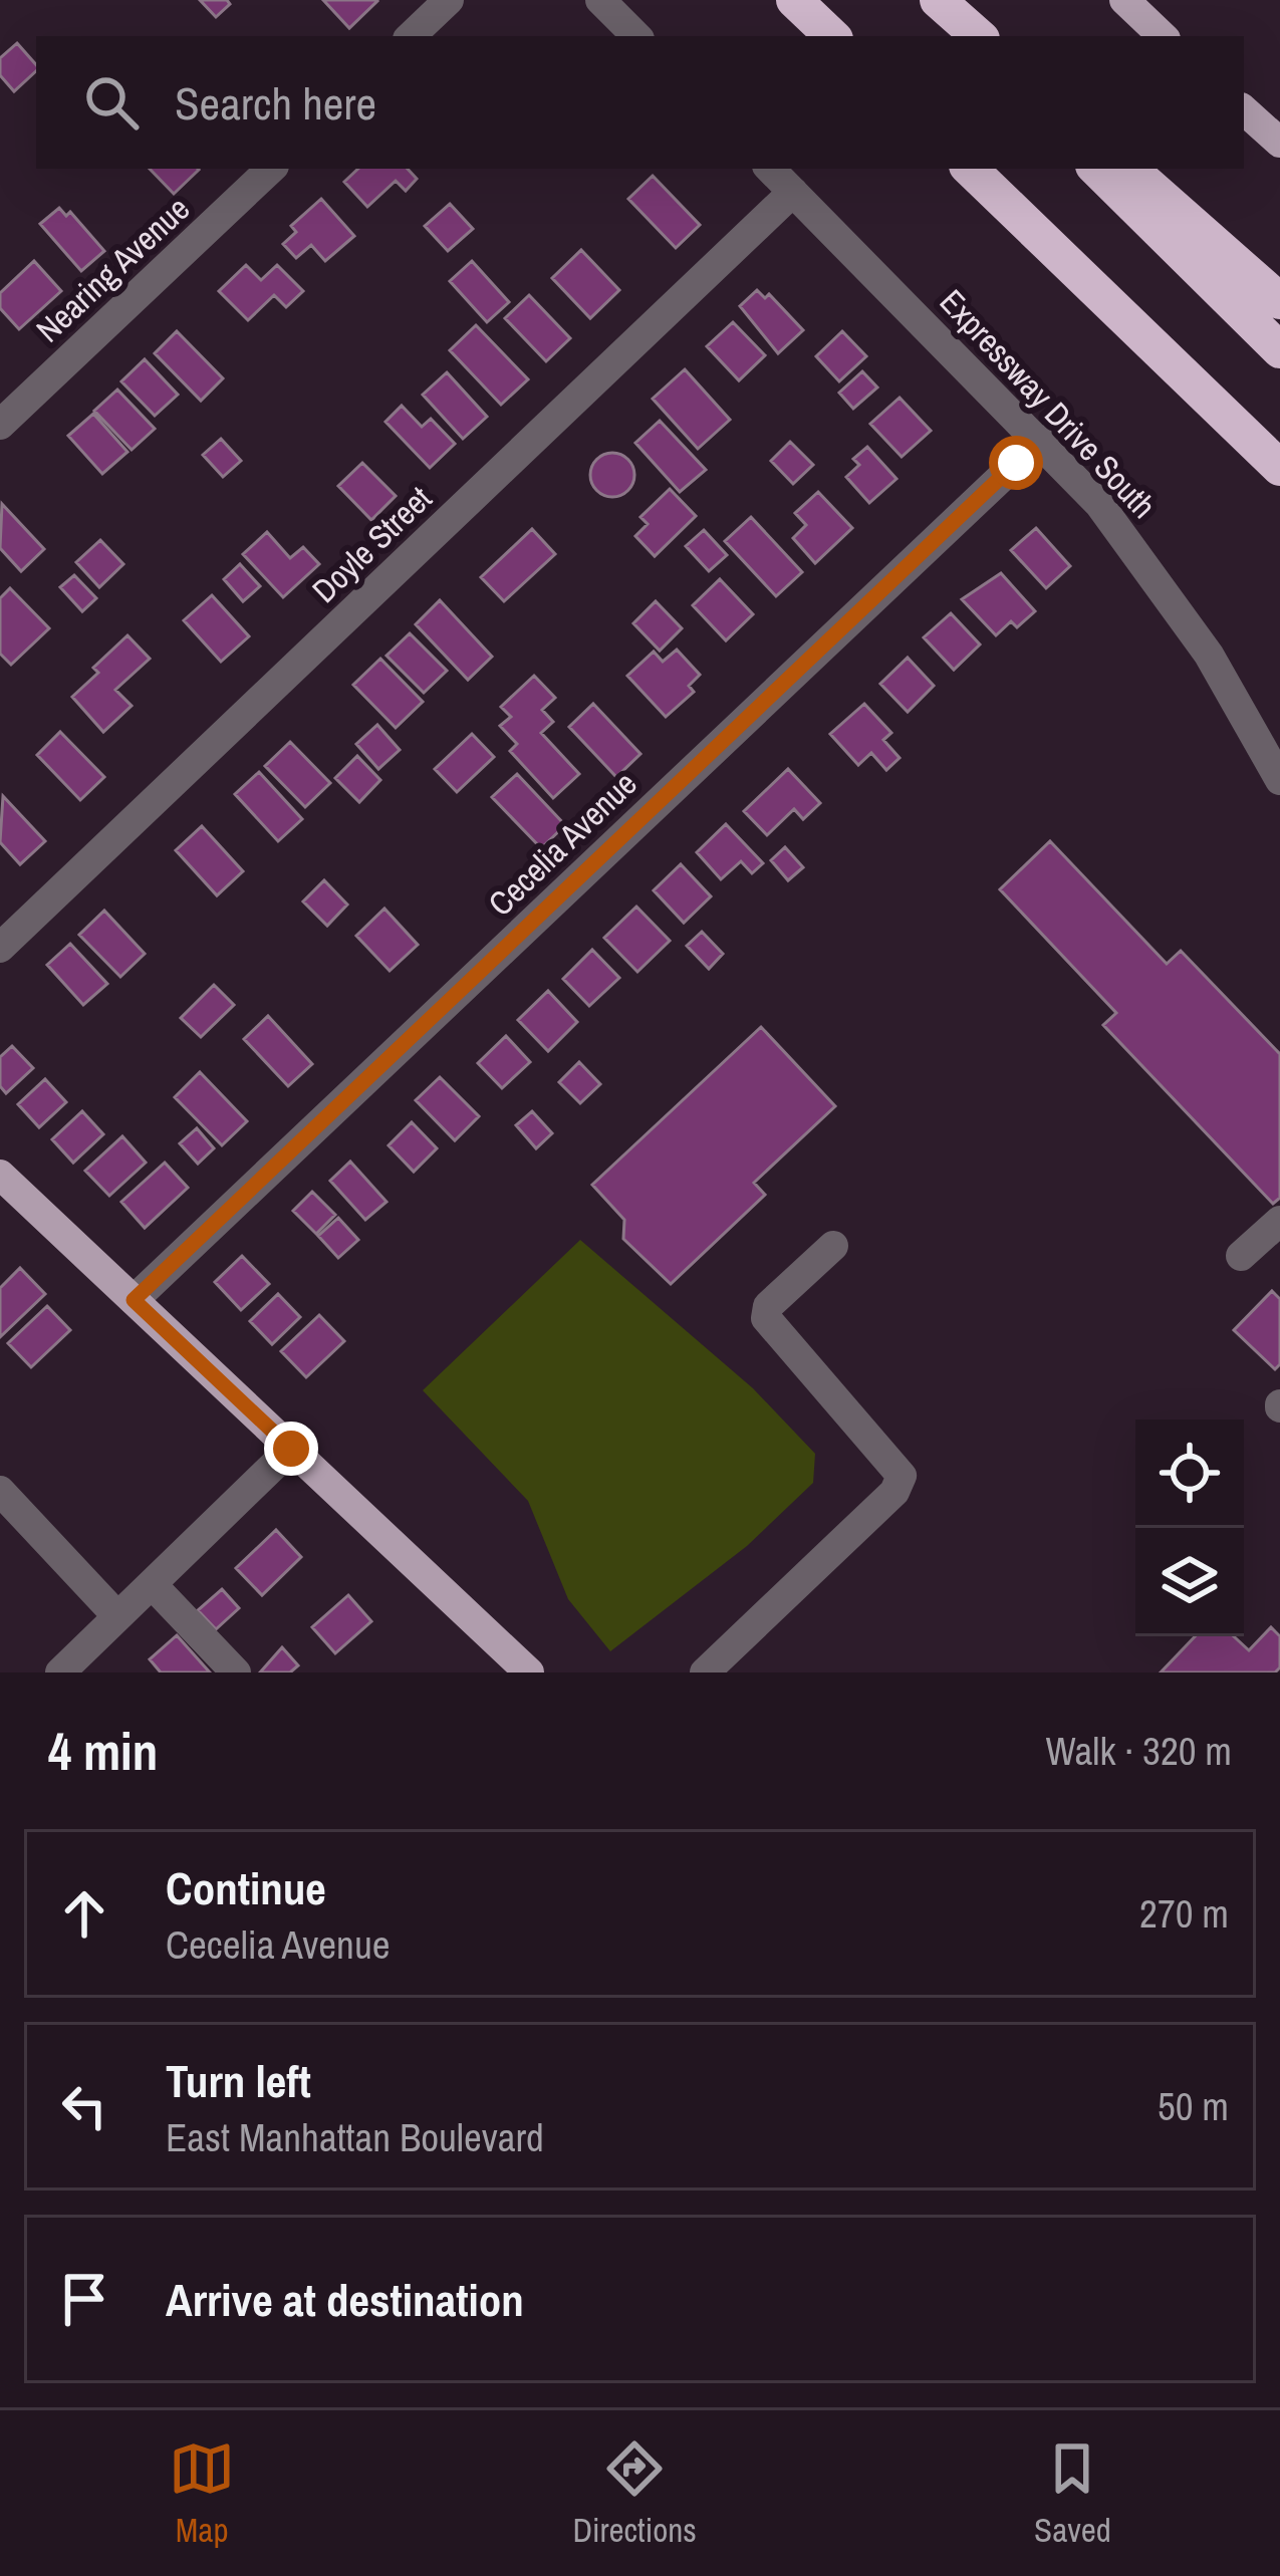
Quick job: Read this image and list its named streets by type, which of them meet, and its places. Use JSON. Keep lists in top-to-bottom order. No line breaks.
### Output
{"streets":{"street":["Nearing Avenue","Expressway Drive South","Doyle Street","Cecelia Avenue"]},"crossings":[["Expressway Drive South","Doyle Street"],["Expressway Drive South","Cecelia Avenue"]],"page":{"search":"Search here","heading":["4 min","Walk · 320 m"],"list":[["Continue","Cecelia Avenue","270 m"],["Turn left","East Manhattan Boulevard","50 m"],"Arrive at destination"],"nav":["Map","Directions","Saved"]}}
